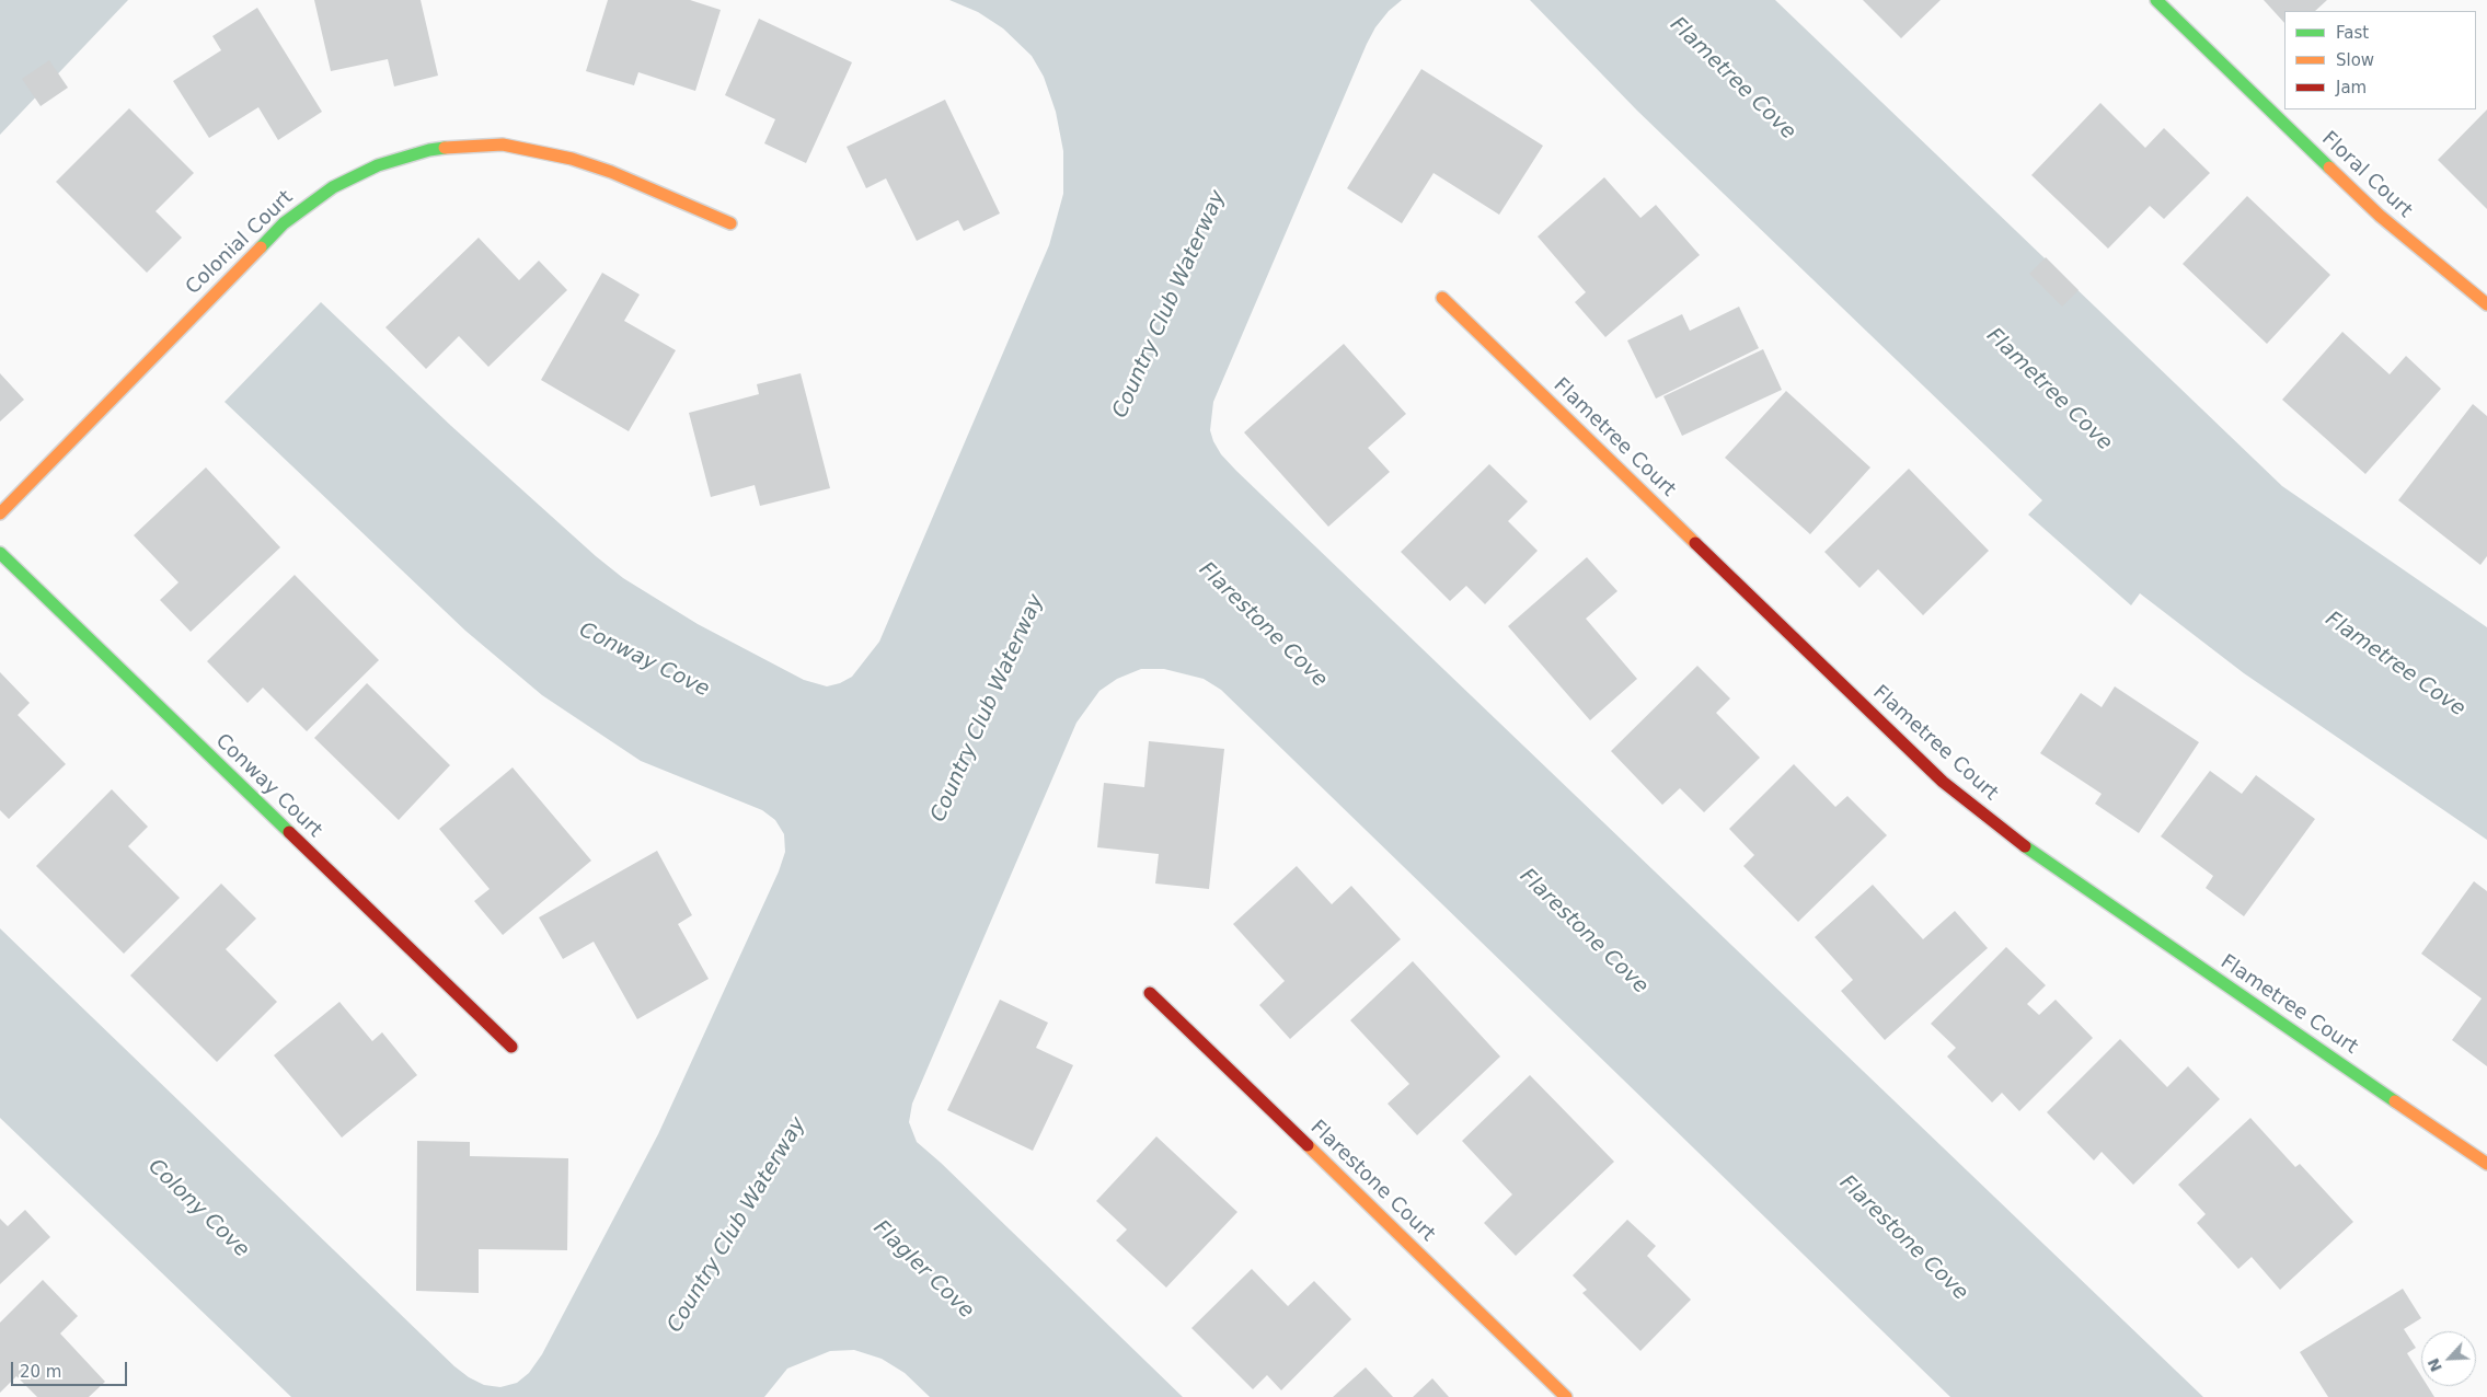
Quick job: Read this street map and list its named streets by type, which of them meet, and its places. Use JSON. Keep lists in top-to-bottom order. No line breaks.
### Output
{"streets":{"street":["Floral Court","Colonial Court","Flametree Court","Conway Court","Flarestone Court"]},"water":["Flametree Cove","Country Club Waterway","Flarestone Cove","Conway Cove","Colony Cove","Flagler Cove"],"legend":["Fast","Slow","Jam"],"scale_bar":"20 m","north":"bottom left"}
